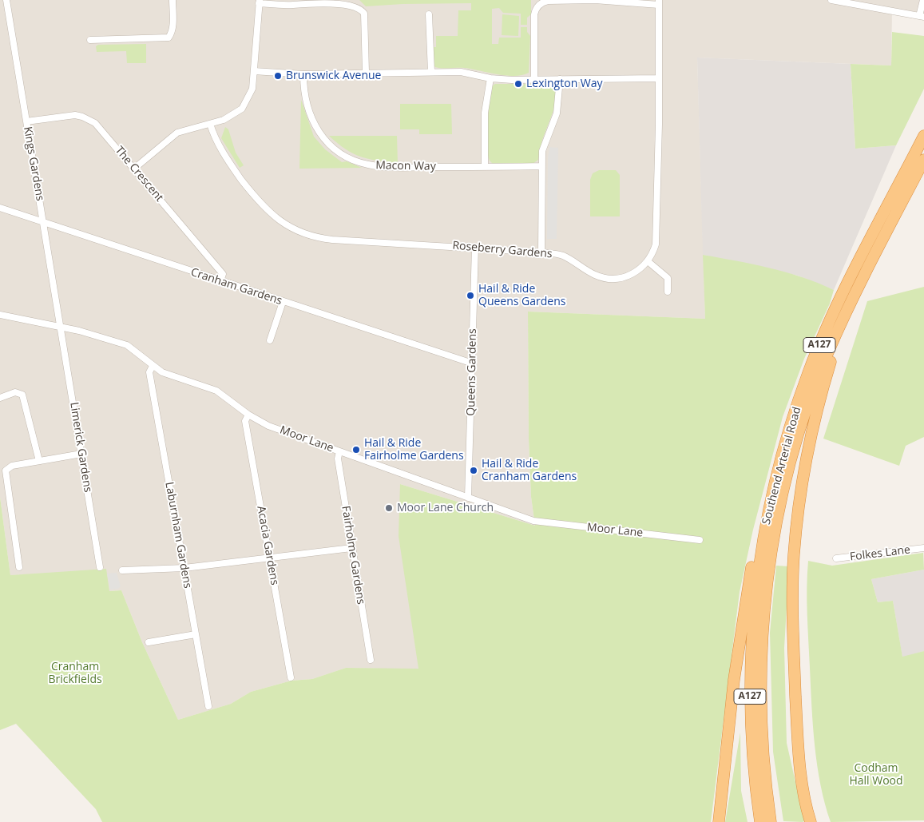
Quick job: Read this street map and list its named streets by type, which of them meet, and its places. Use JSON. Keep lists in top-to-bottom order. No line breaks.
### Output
{"streets":{"highway":["A127","Southend Arterial Road"],"street":["Kings Gardens","Macon Way","The Crescent","Roseberry Gardens","Cranham Gardens","Queens Gardens","Moor Lane","Limerick Gardens","Laburnham Gardens","Acacia Gardens","Folkes Lane","Fairholme Gardens"]},"crossings":[["Kings Gardens","The Crescent"],["Kings Gardens","Cranham Gardens"],["Kings Gardens","Moor Lane"],["Kings Gardens","Limerick Gardens"],["The Crescent","Cranham Gardens"],["Roseberry Gardens","Queens Gardens"],["Cranham Gardens","Queens Gardens"],["Queens Gardens","Moor Lane"],["Moor Lane","Limerick Gardens"],["Moor Lane","Laburnham Gardens"],["Moor Lane","Acacia Gardens"],["Moor Lane","Fairholme Gardens"]],"parks":["Cranham Brickfields","Codham Hall Wood"],"places":["Brunswick Avenue","Lexington Way","Hail & Ride Queens Gardens","Hail & Ride Fairholme Gardens","Hail & Ride Cranham Gardens","Moor Lane Church"]}
